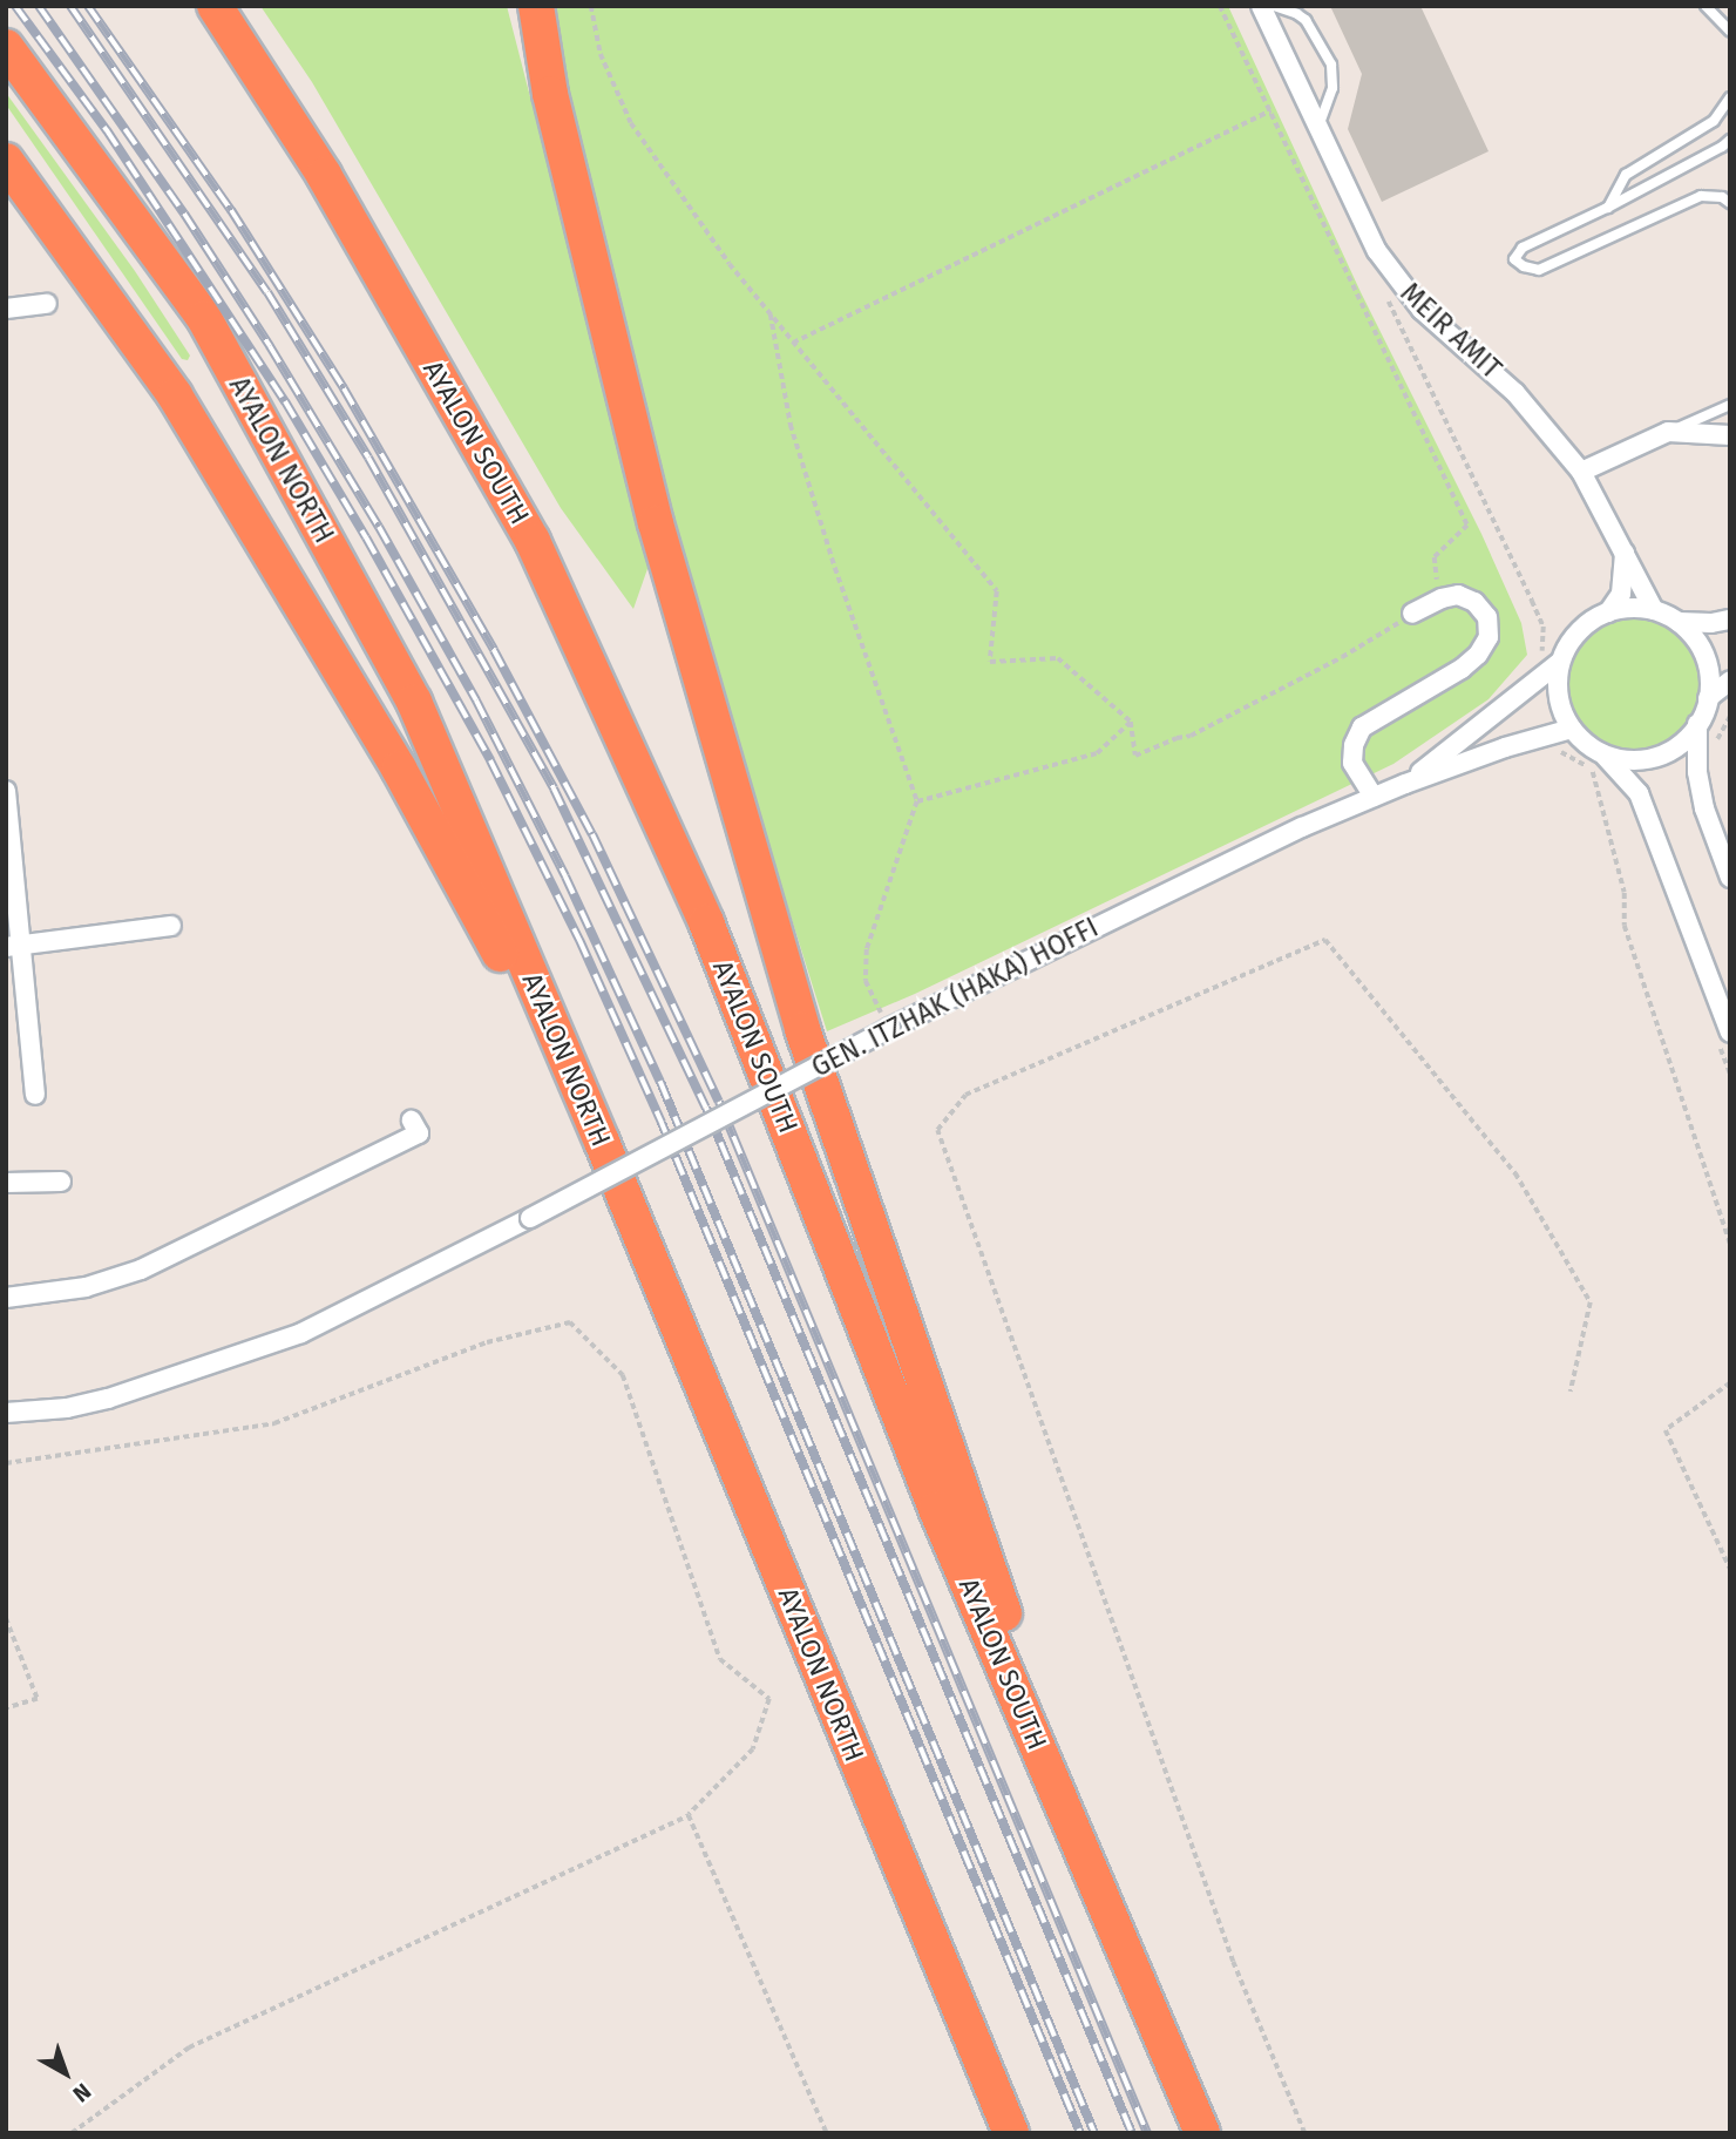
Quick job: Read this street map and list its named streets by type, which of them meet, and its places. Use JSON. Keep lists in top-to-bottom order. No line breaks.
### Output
{"streets":{"highway":["AYALON SOUTH","AYALON NORTH"],"street":["MEIR AMIT","GEN. ITZHAK (HAKA) HOFFI"]},"crossings":[["MEIR AMIT","GEN. ITZHAK (HAKA) HOFFI"]],"north":"bottom right"}
